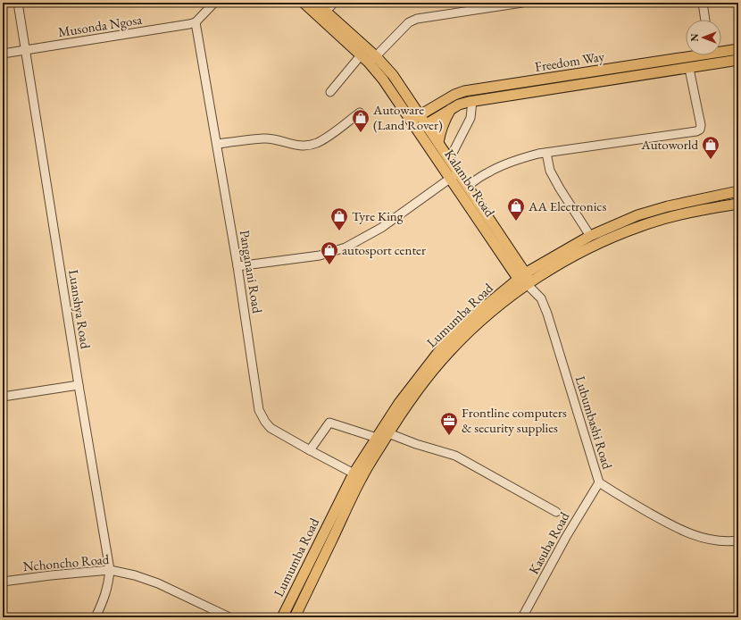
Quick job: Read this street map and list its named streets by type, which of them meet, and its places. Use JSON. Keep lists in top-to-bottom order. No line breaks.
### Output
{"streets":{"main road":["Freedom Way","Kalambo Road","Lumumba Road"],"street":["Musonda Ngosa","Panganani Road","Luanshya Road","Lubumbashi Road","Kasuba Road","Nchoncho Road"]},"crossings":[["Musonda Ngosa","Panganani Road"],["Musonda Ngosa","Luanshya Road"],["Freedom Way","Kalambo Road"],["Kalambo Road","Lumumba Road"],["Kalambo Road","Lubumbashi Road"],["Panganani Road","Lumumba Road"],["Luanshya Road","Nchoncho Road"],["Lumumba Road","Lubumbashi Road"],["Lubumbashi Road","Kasuba Road"]],"places":{"shop":["Autoware (Land Rover)","Autoworld","AA Electronics","Tyre King","autosport center"],"office":["Frontline computers & security supplies"]},"north":"left"}
